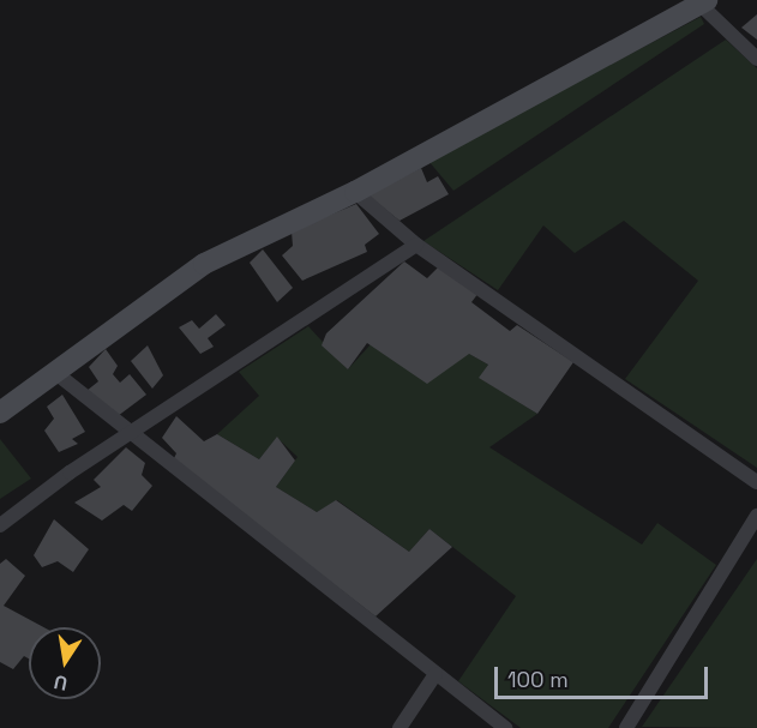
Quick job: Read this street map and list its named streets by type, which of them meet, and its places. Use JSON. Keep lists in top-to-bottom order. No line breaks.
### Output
{"scale_bar":"100 m","north":"bottom"}
